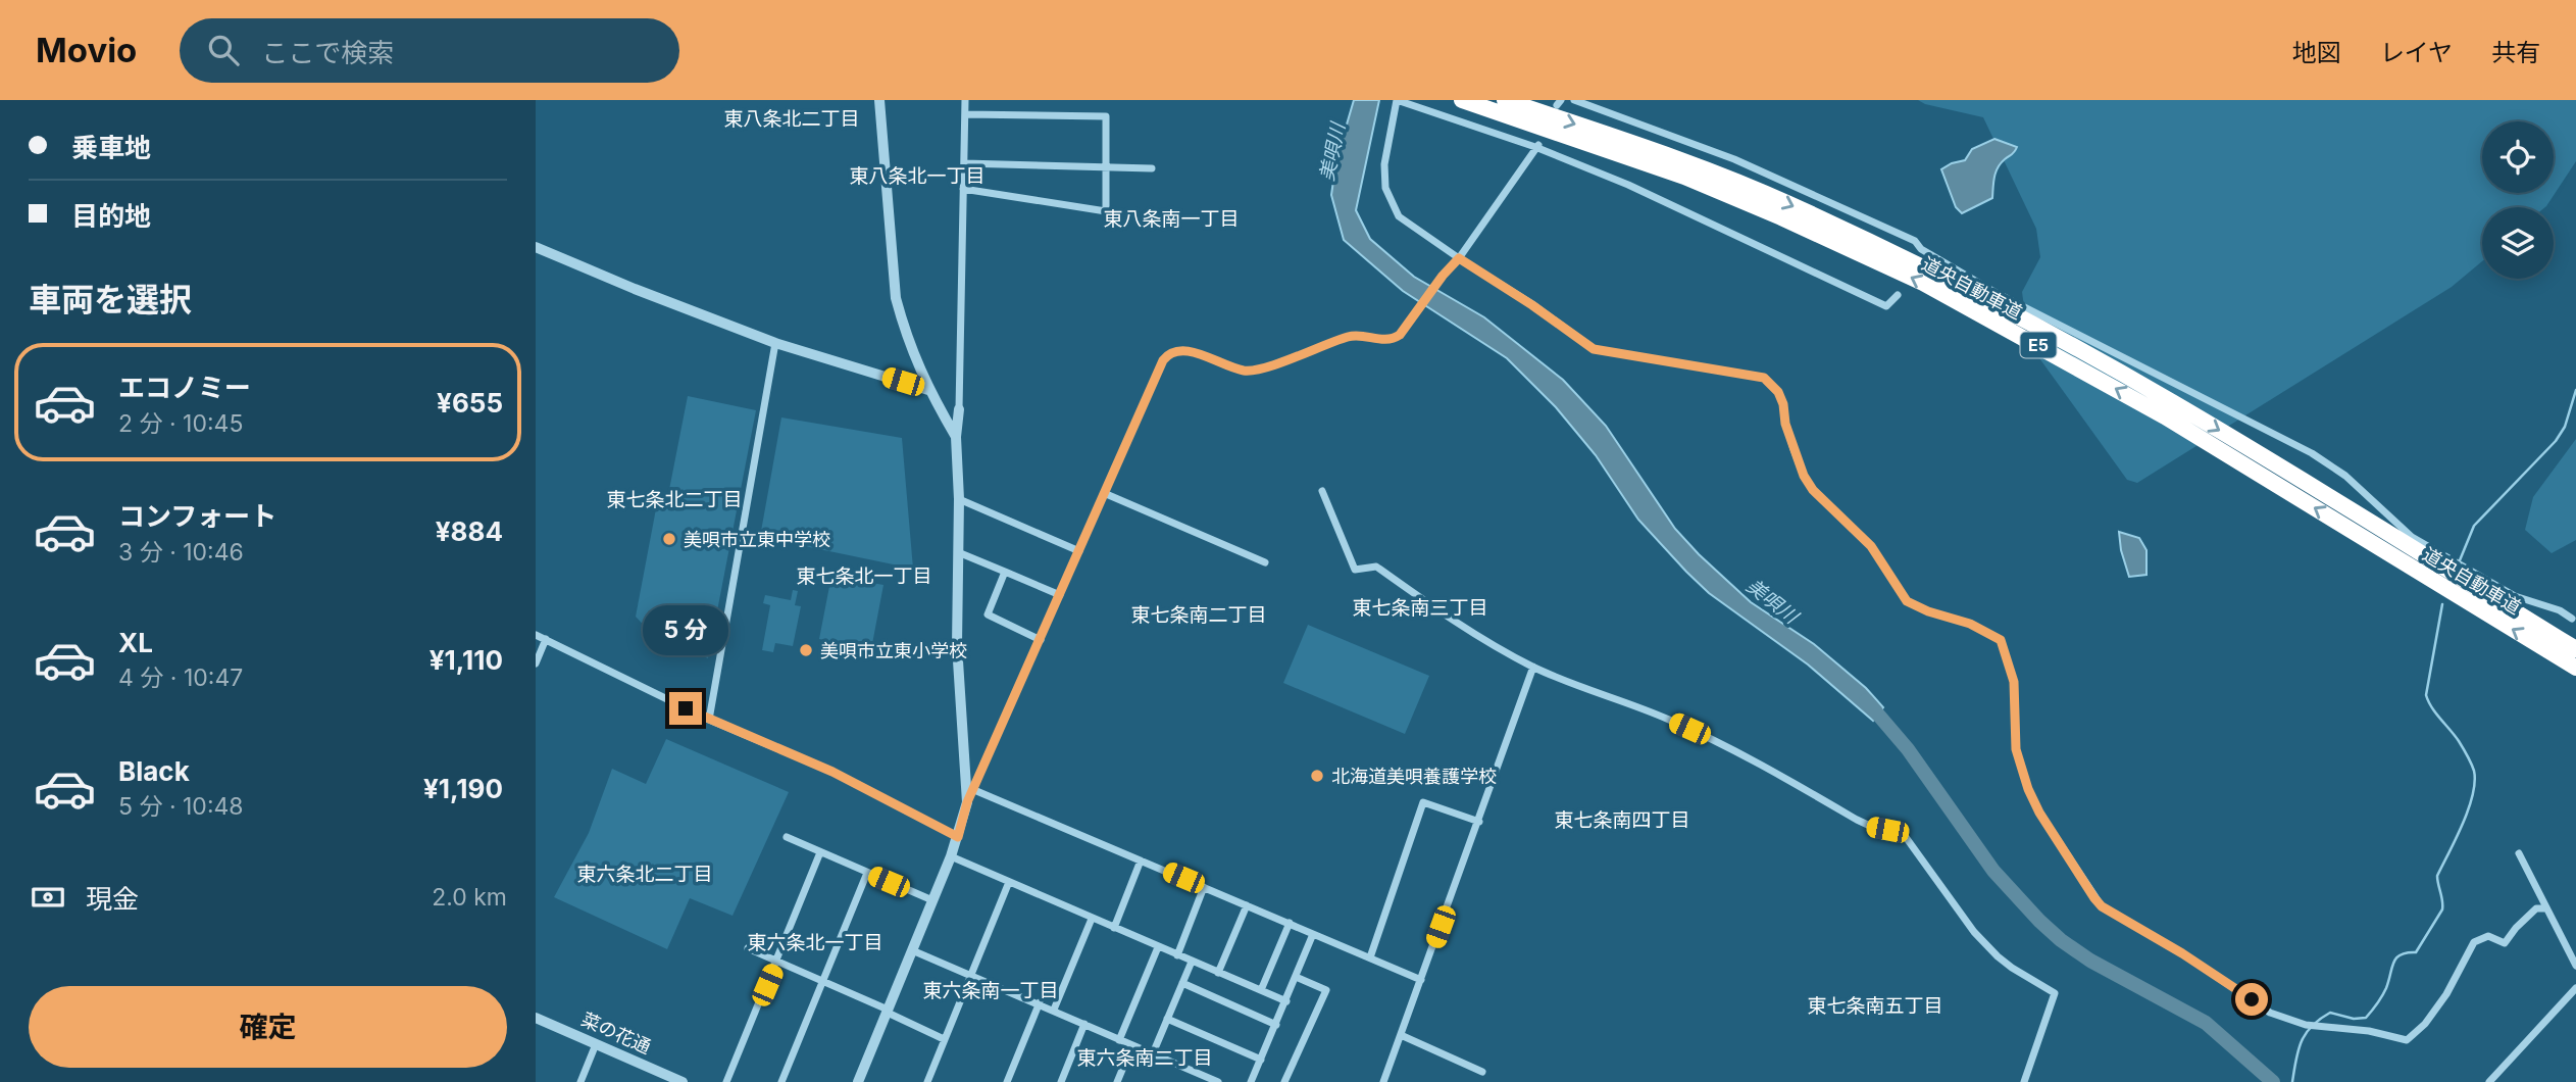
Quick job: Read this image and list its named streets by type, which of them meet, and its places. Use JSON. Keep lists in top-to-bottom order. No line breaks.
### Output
{"streets":{"highway":["道央自動車道","E5"],"street":["菜の花通"]},"districts":["東八条北二丁目","東八条北一丁目","東八条南一丁目","東七条北二丁目","東七条北一丁目","東七条南三丁目","東七条南二丁目","東七条南四丁目","東六条北二丁目","東六条北一丁目","東六条南一丁目","東七条南五丁目","東六条南二丁目"],"water":["美唄川"],"places":["美唄市立東中学校","美唄市立東小学校","北海道美唄養護学校"],"page":{"header":"Movio","search":"ここで検索","nav":["地図","レイヤ","共有"],"banner":["乗車地","目的地"],"heading":"車両を選択","list":[{"name":"エコノミー","note":"2 分 · 10:45","value":"¥655"},{"name":"コンフォート","note":"3 分 · 10:46","value":"¥884"},{"name":"XL","note":"4 分 · 10:47","value":"¥1,110"},{"name":"Black","note":"5 分 · 10:48","value":"¥1,190"}],"bubble":"5 分","pay":["現金","2.0 km"],"buttons":"確定"}}
